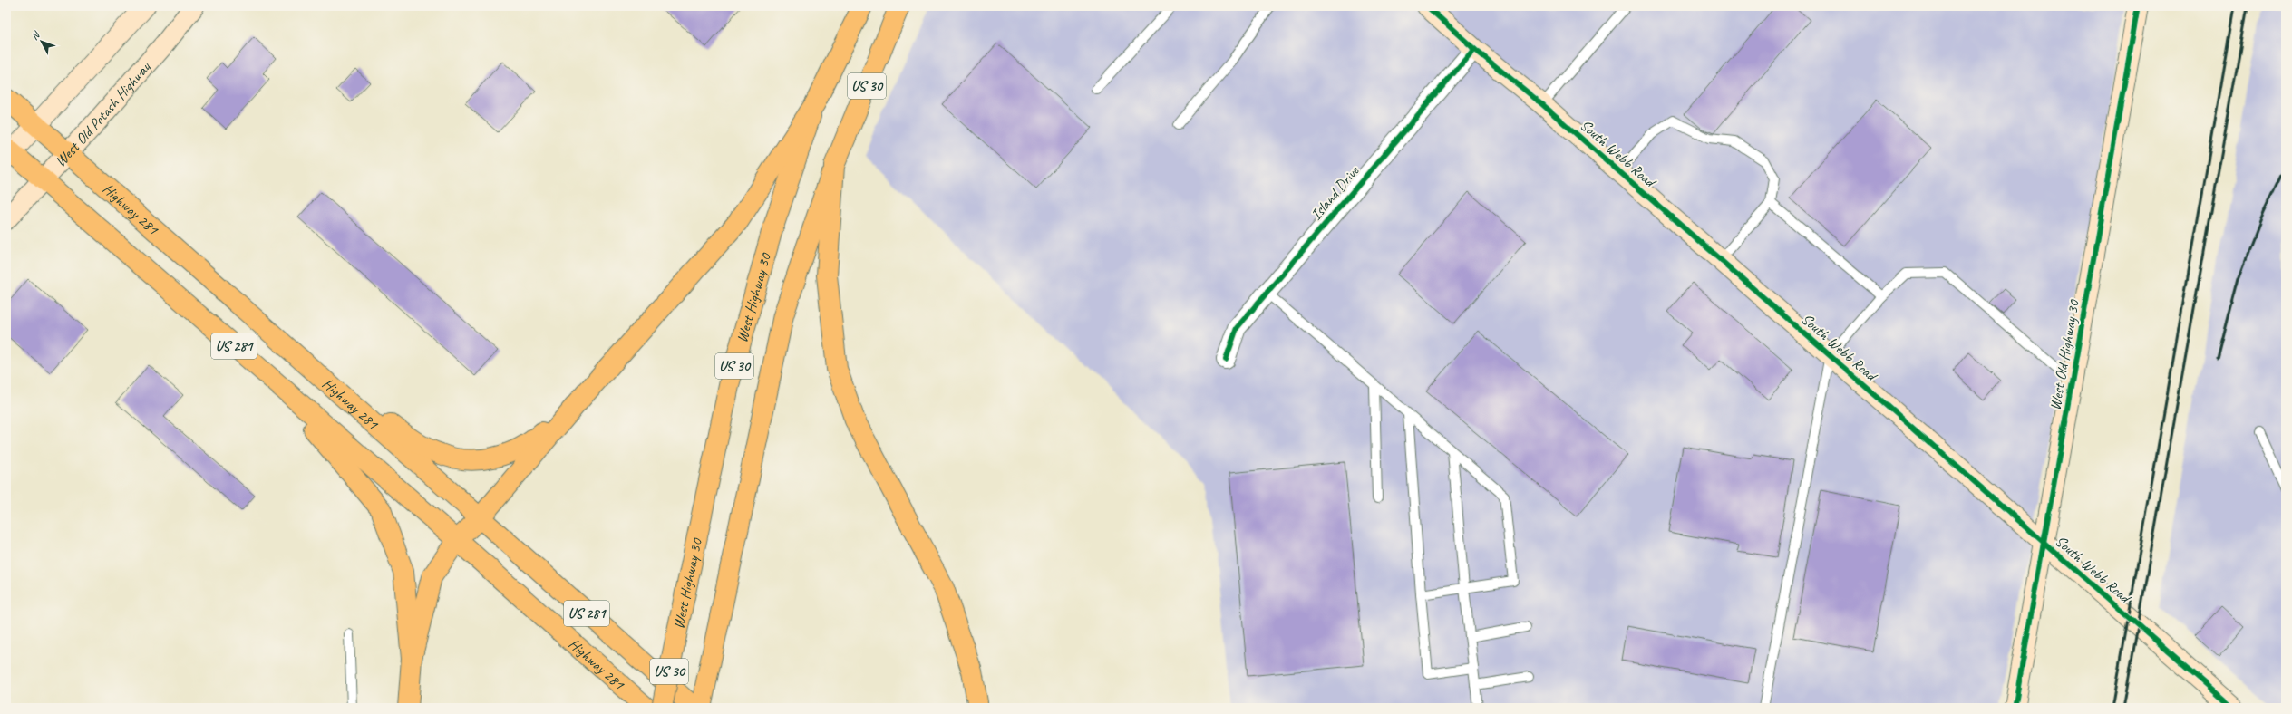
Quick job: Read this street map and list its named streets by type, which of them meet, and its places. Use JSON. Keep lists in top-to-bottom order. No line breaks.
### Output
{"streets":{"main road":["US 30","Highway 281","West Highway 30","US 281"],"street":["West Old Potash Highway","South Webb Road","Island Drive","West Old Highway 30"]},"crossings":[["West Old Potash Highway","Highway 281"],["South Webb Road","Island Drive"],["South Webb Road","West Old Highway 30"]],"north":"top left"}
